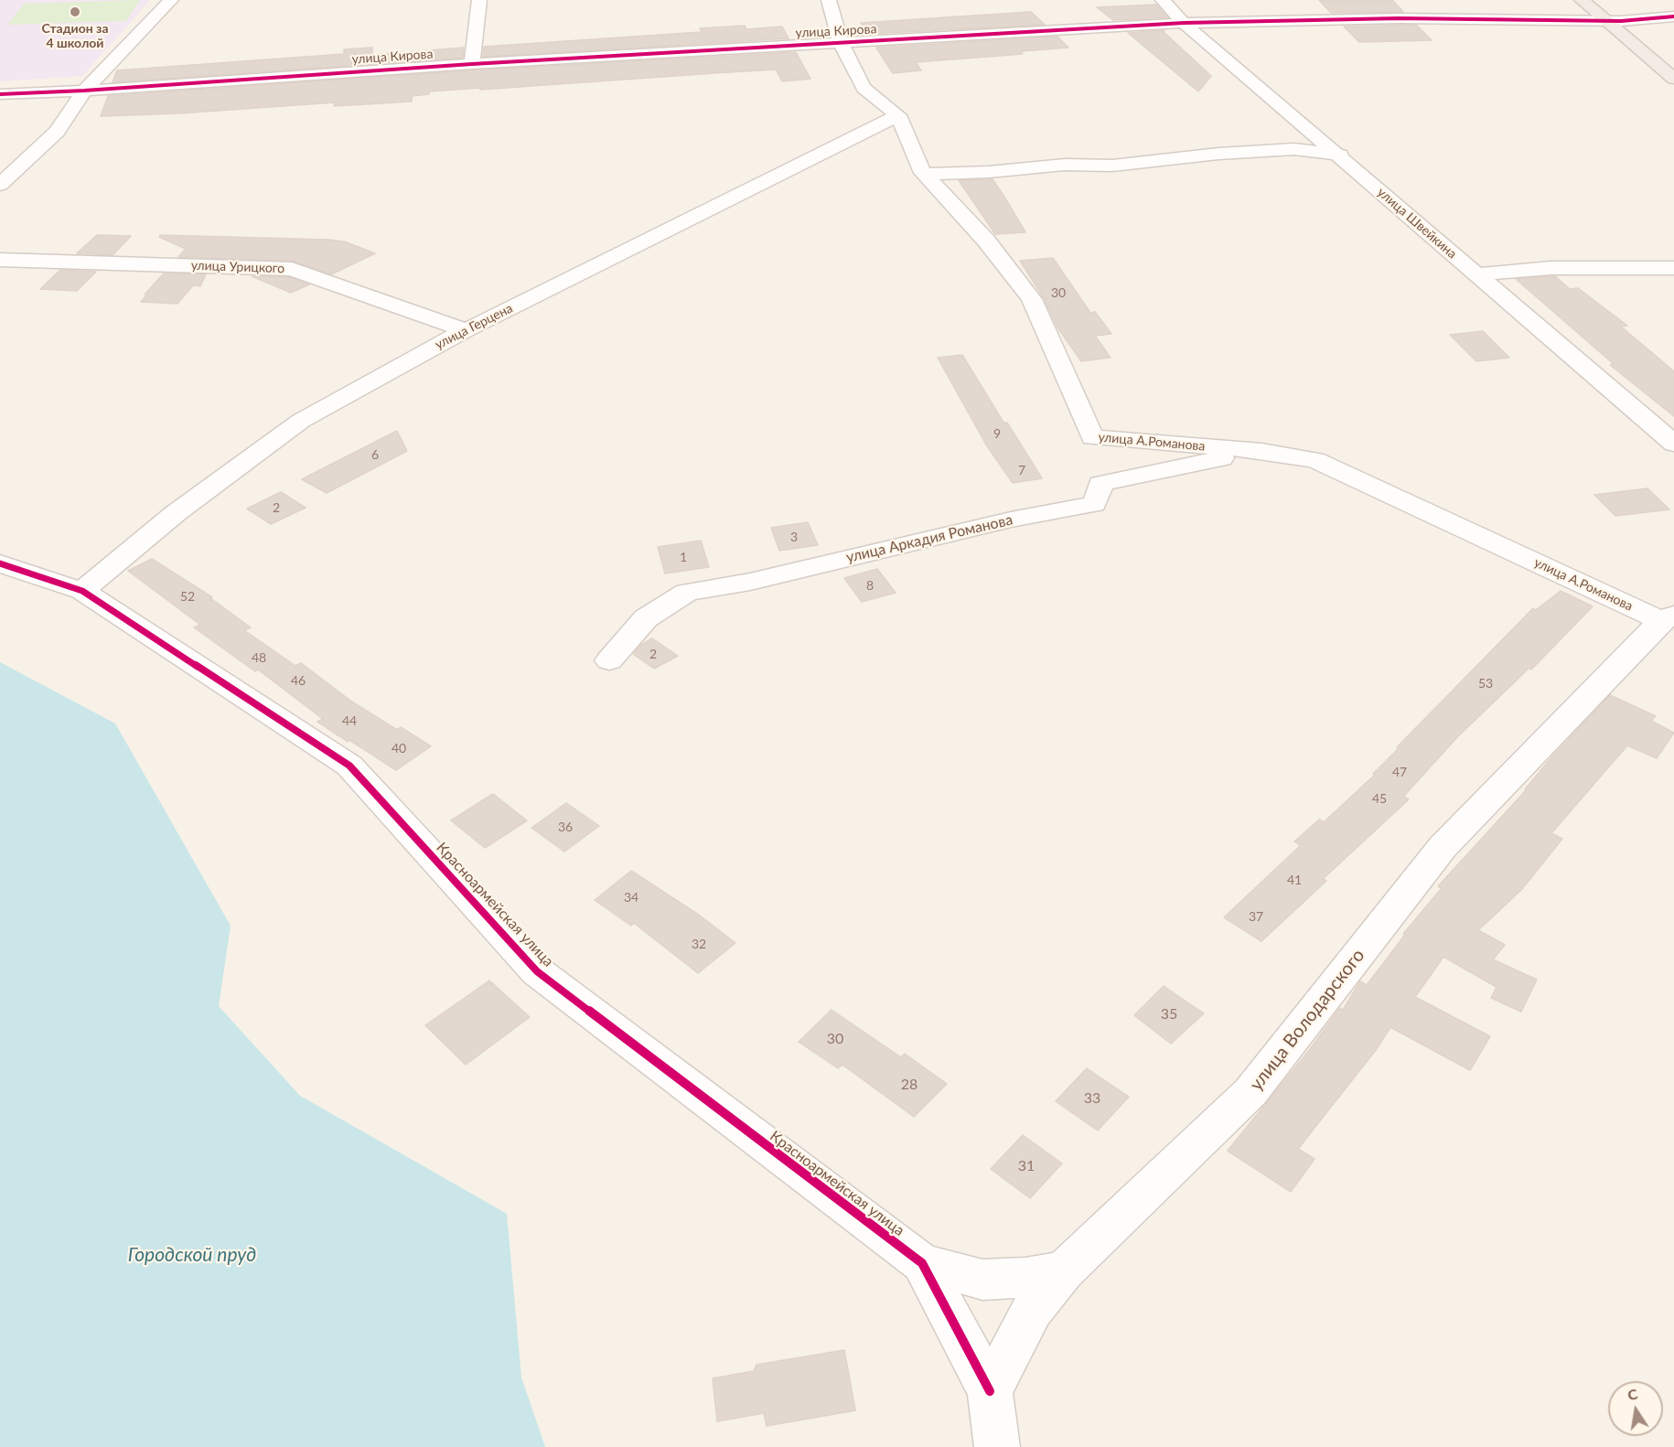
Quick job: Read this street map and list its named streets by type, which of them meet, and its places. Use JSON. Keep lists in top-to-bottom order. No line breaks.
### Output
{"streets":{"street":["улица Кирова","улица Швейкина","улица Урицкого","улица Герцена","улица А.Романова","улица Аркадия Романова","Красноармейская улица","улица Володарского"]},"crossings":[["улица Кирова","улица Швейкина"],["улица Кирова","улица А.Романова"],["улица Урицкого","улица Герцена"],["улица Герцена","улица А.Романова"],["улица Герцена","Красноармейская улица"],["улица А.Романова","улица Аркадия Романова"],["улица А.Романова","улица Володарского"],["Красноармейская улица","улица Володарского"]],"water":["Городской пруд"],"places":["Стадион за 4 школой"],"house_numbers":["30","9","6","7","2","3","1","8","52","2","48","46","53","44","40","47","45","36","41","34","37","32","35","30","28","33","31"],"north":"top"}
